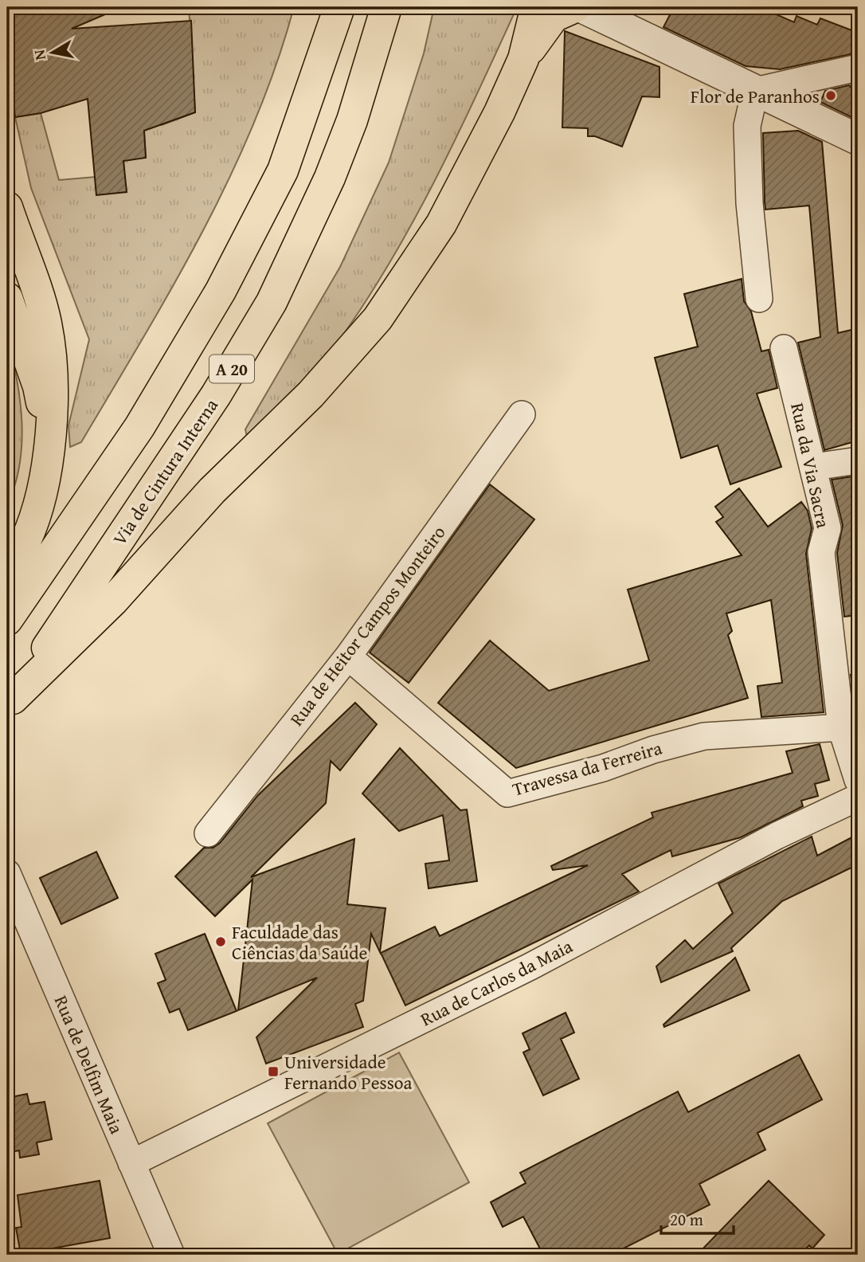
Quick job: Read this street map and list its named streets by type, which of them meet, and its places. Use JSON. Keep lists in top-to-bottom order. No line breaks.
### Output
{"streets":{"highway":["A 20","Via de Cintura Interna"],"street":["Rua da Via Sacra","Rua de Heitor Campos Monteiro","Travessa da Ferreira","Rua de Carlos da Maia","Rua de Delfim Maia"]},"crossings":[["Rua da Via Sacra","Travessa da Ferreira"],["Rua de Heitor Campos Monteiro","Travessa da Ferreira"],["Rua de Carlos da Maia","Rua de Delfim Maia"]],"places":{"other":["Flor de Paranhos","Faculdade das Ciências da Saúde"],"transit":["Universidade Fernando Pessoa"]},"scale_bar":"20 m","north":"left"}
